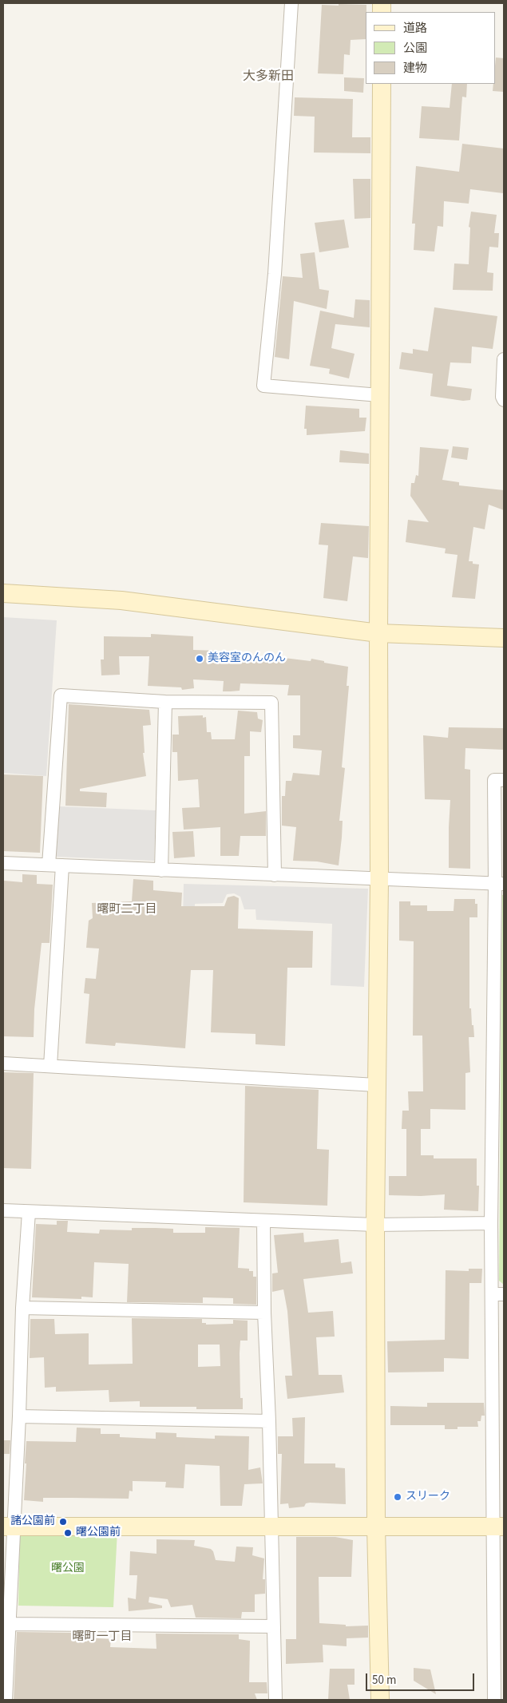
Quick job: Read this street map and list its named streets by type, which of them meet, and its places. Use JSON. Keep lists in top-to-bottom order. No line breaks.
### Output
{"districts":["大多新田","曙町二丁目","曙町一丁目"],"parks":["曙公園"],"places":["美容室のんのん","スリーク","諸公園前","曙公園前"],"legend":["道路","公園","建物"],"scale_bar":"50 m"}
